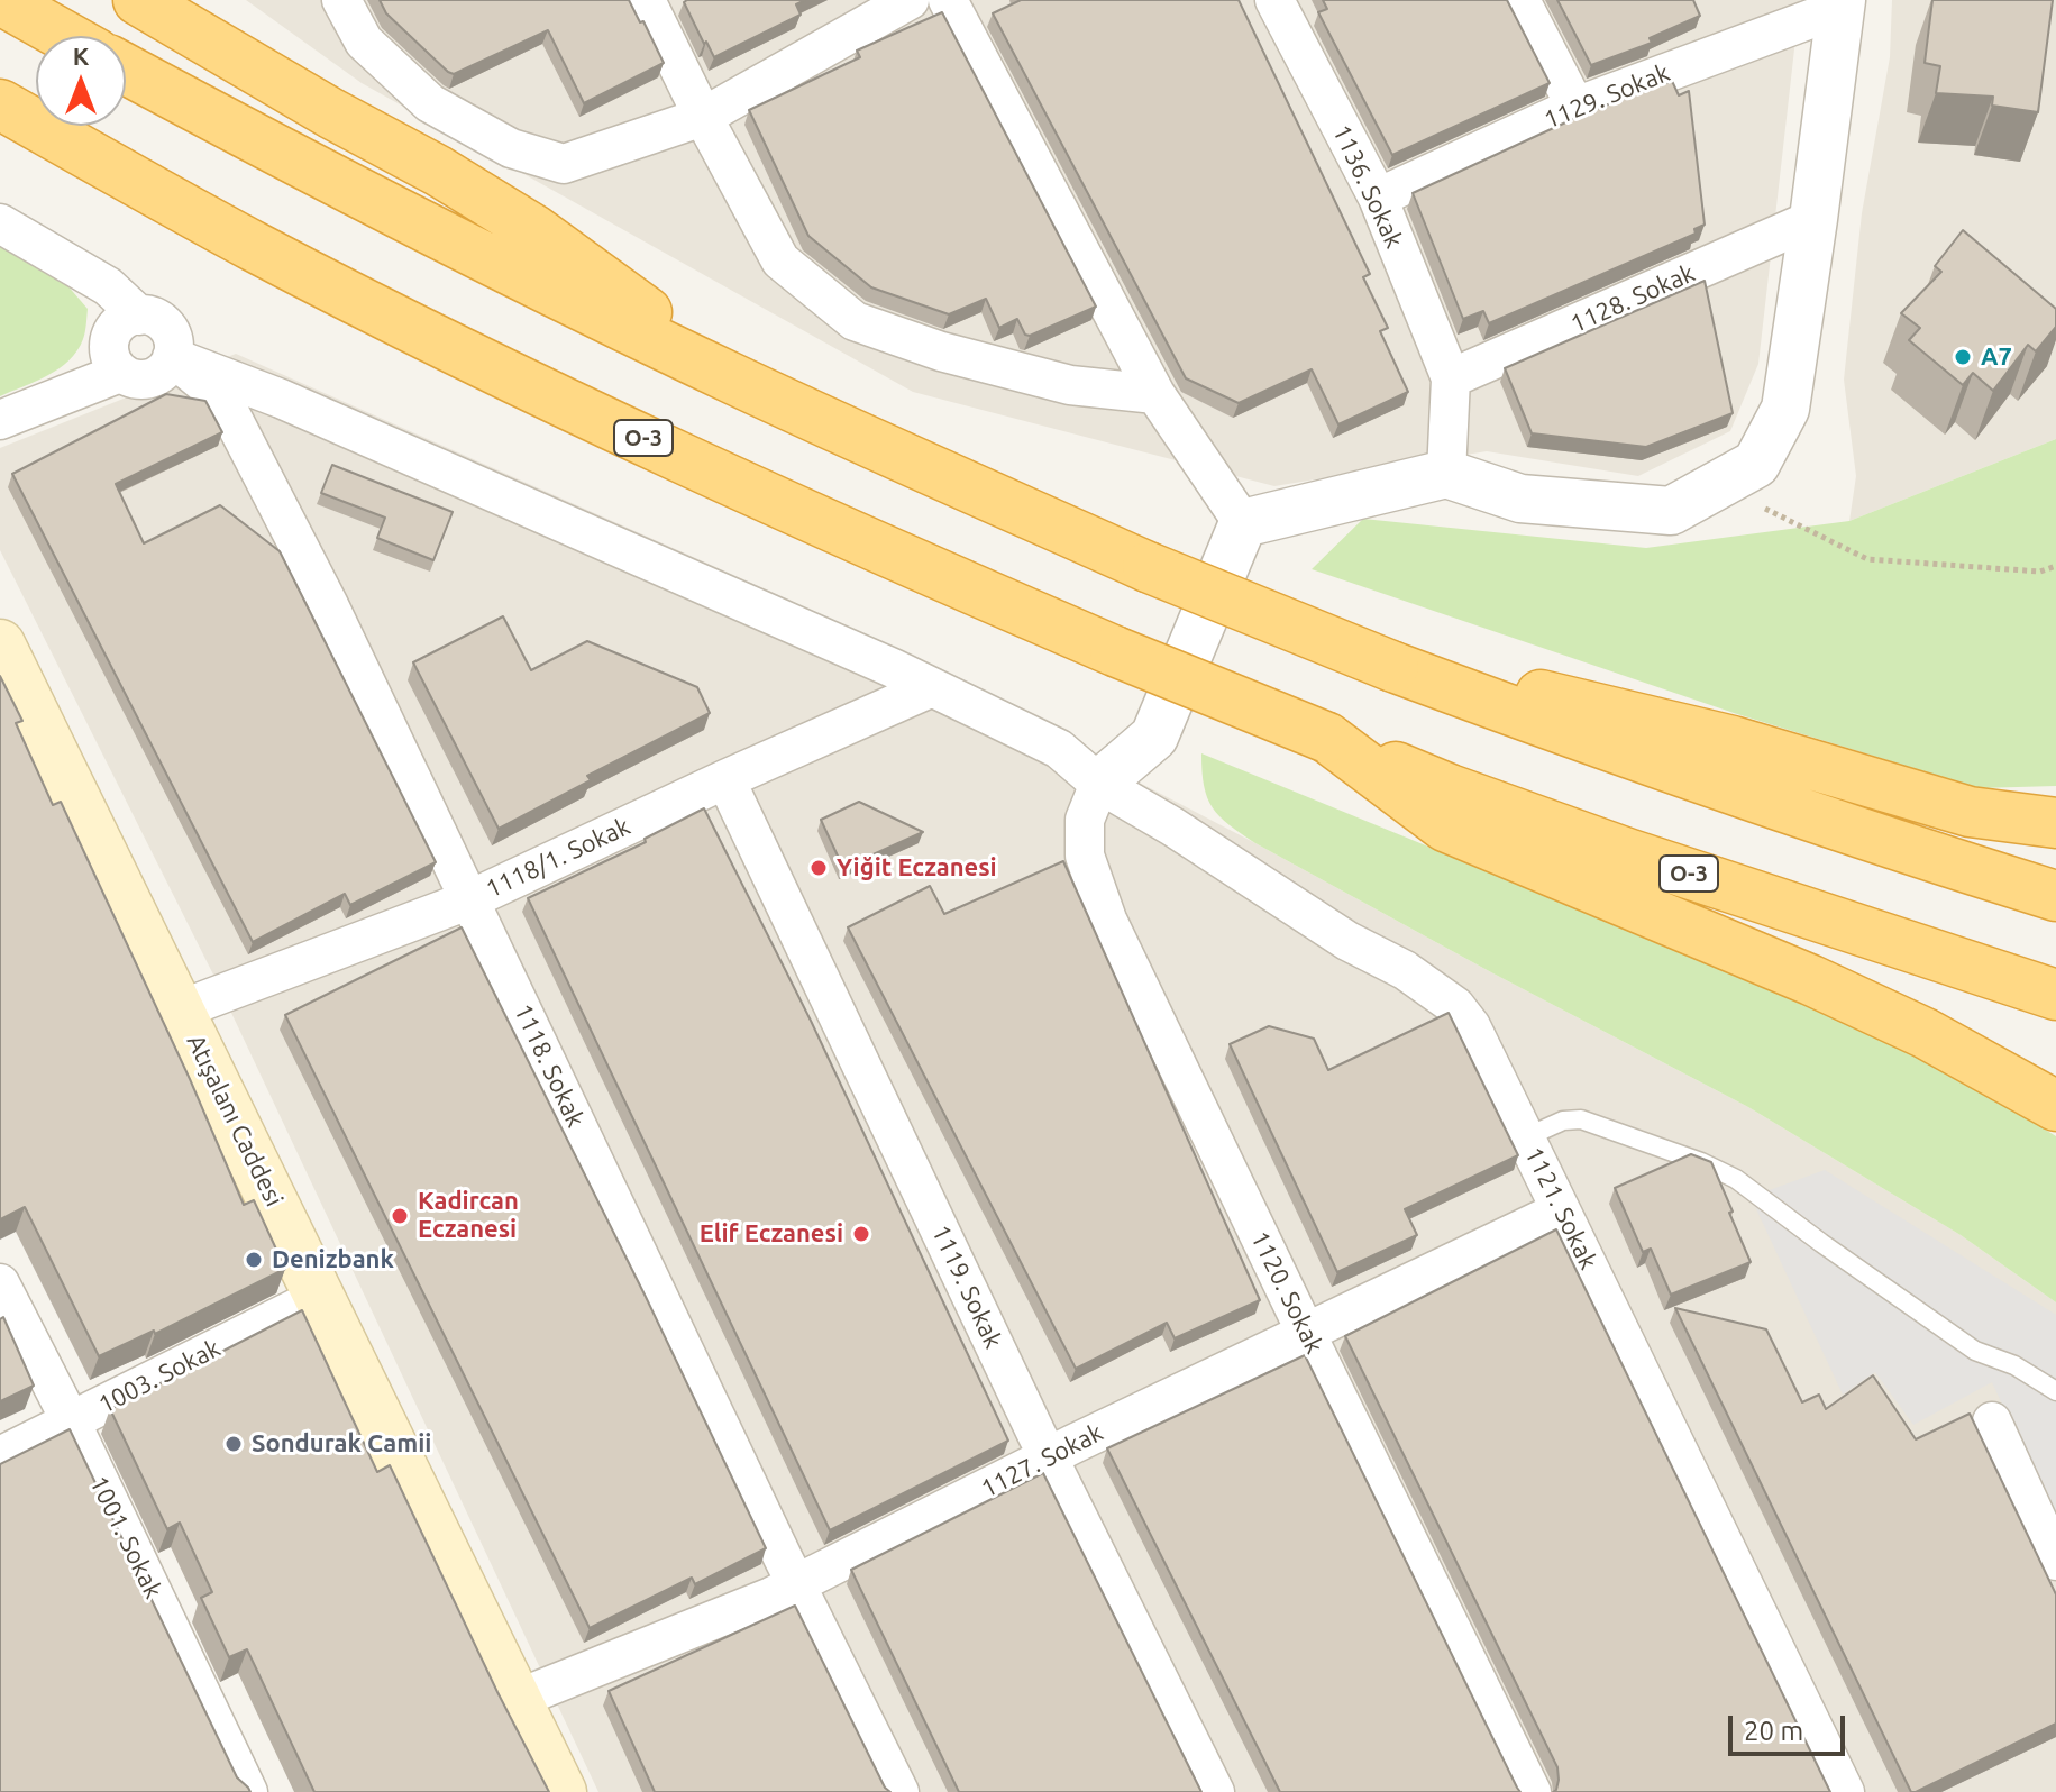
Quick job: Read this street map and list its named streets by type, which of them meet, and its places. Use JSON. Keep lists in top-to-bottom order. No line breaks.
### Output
{"streets":{"highway":["O-3"],"main road":["Atışalanı Caddesi"],"street":["1129. Sokak","1136. Sokak","1128. Sokak","1118/1. Sokak","1118. Sokak","1121. Sokak","1119. Sokak","1120. Sokak","1003. Sokak","1127. Sokak","1001. Sokak"]},"crossings":[["1129. Sokak","1136. Sokak"],["1136. Sokak","1128. Sokak"],["1118/1. Sokak","1118. Sokak"],["1118/1. Sokak","Atışalanı Caddesi"],["1118/1. Sokak","1121. Sokak"],["1118/1. Sokak","1119. Sokak"],["1118. Sokak","1121. Sokak"],["1118. Sokak","1127. Sokak"],["Atışalanı Caddesi","1003. Sokak"],["Atışalanı Caddesi","1127. Sokak"],["1121. Sokak","1120. Sokak"],["1121. Sokak","1127. Sokak"],["1119. Sokak","1127. Sokak"],["1120. Sokak","1127. Sokak"],["1003. Sokak","1001. Sokak"]],"places":["A7","Yiğit Eczanesi","Kadircan Eczanesi","Elif Eczanesi","Denizbank","Sondurak Camii"],"scale_bar":"20 m","north":"top"}
